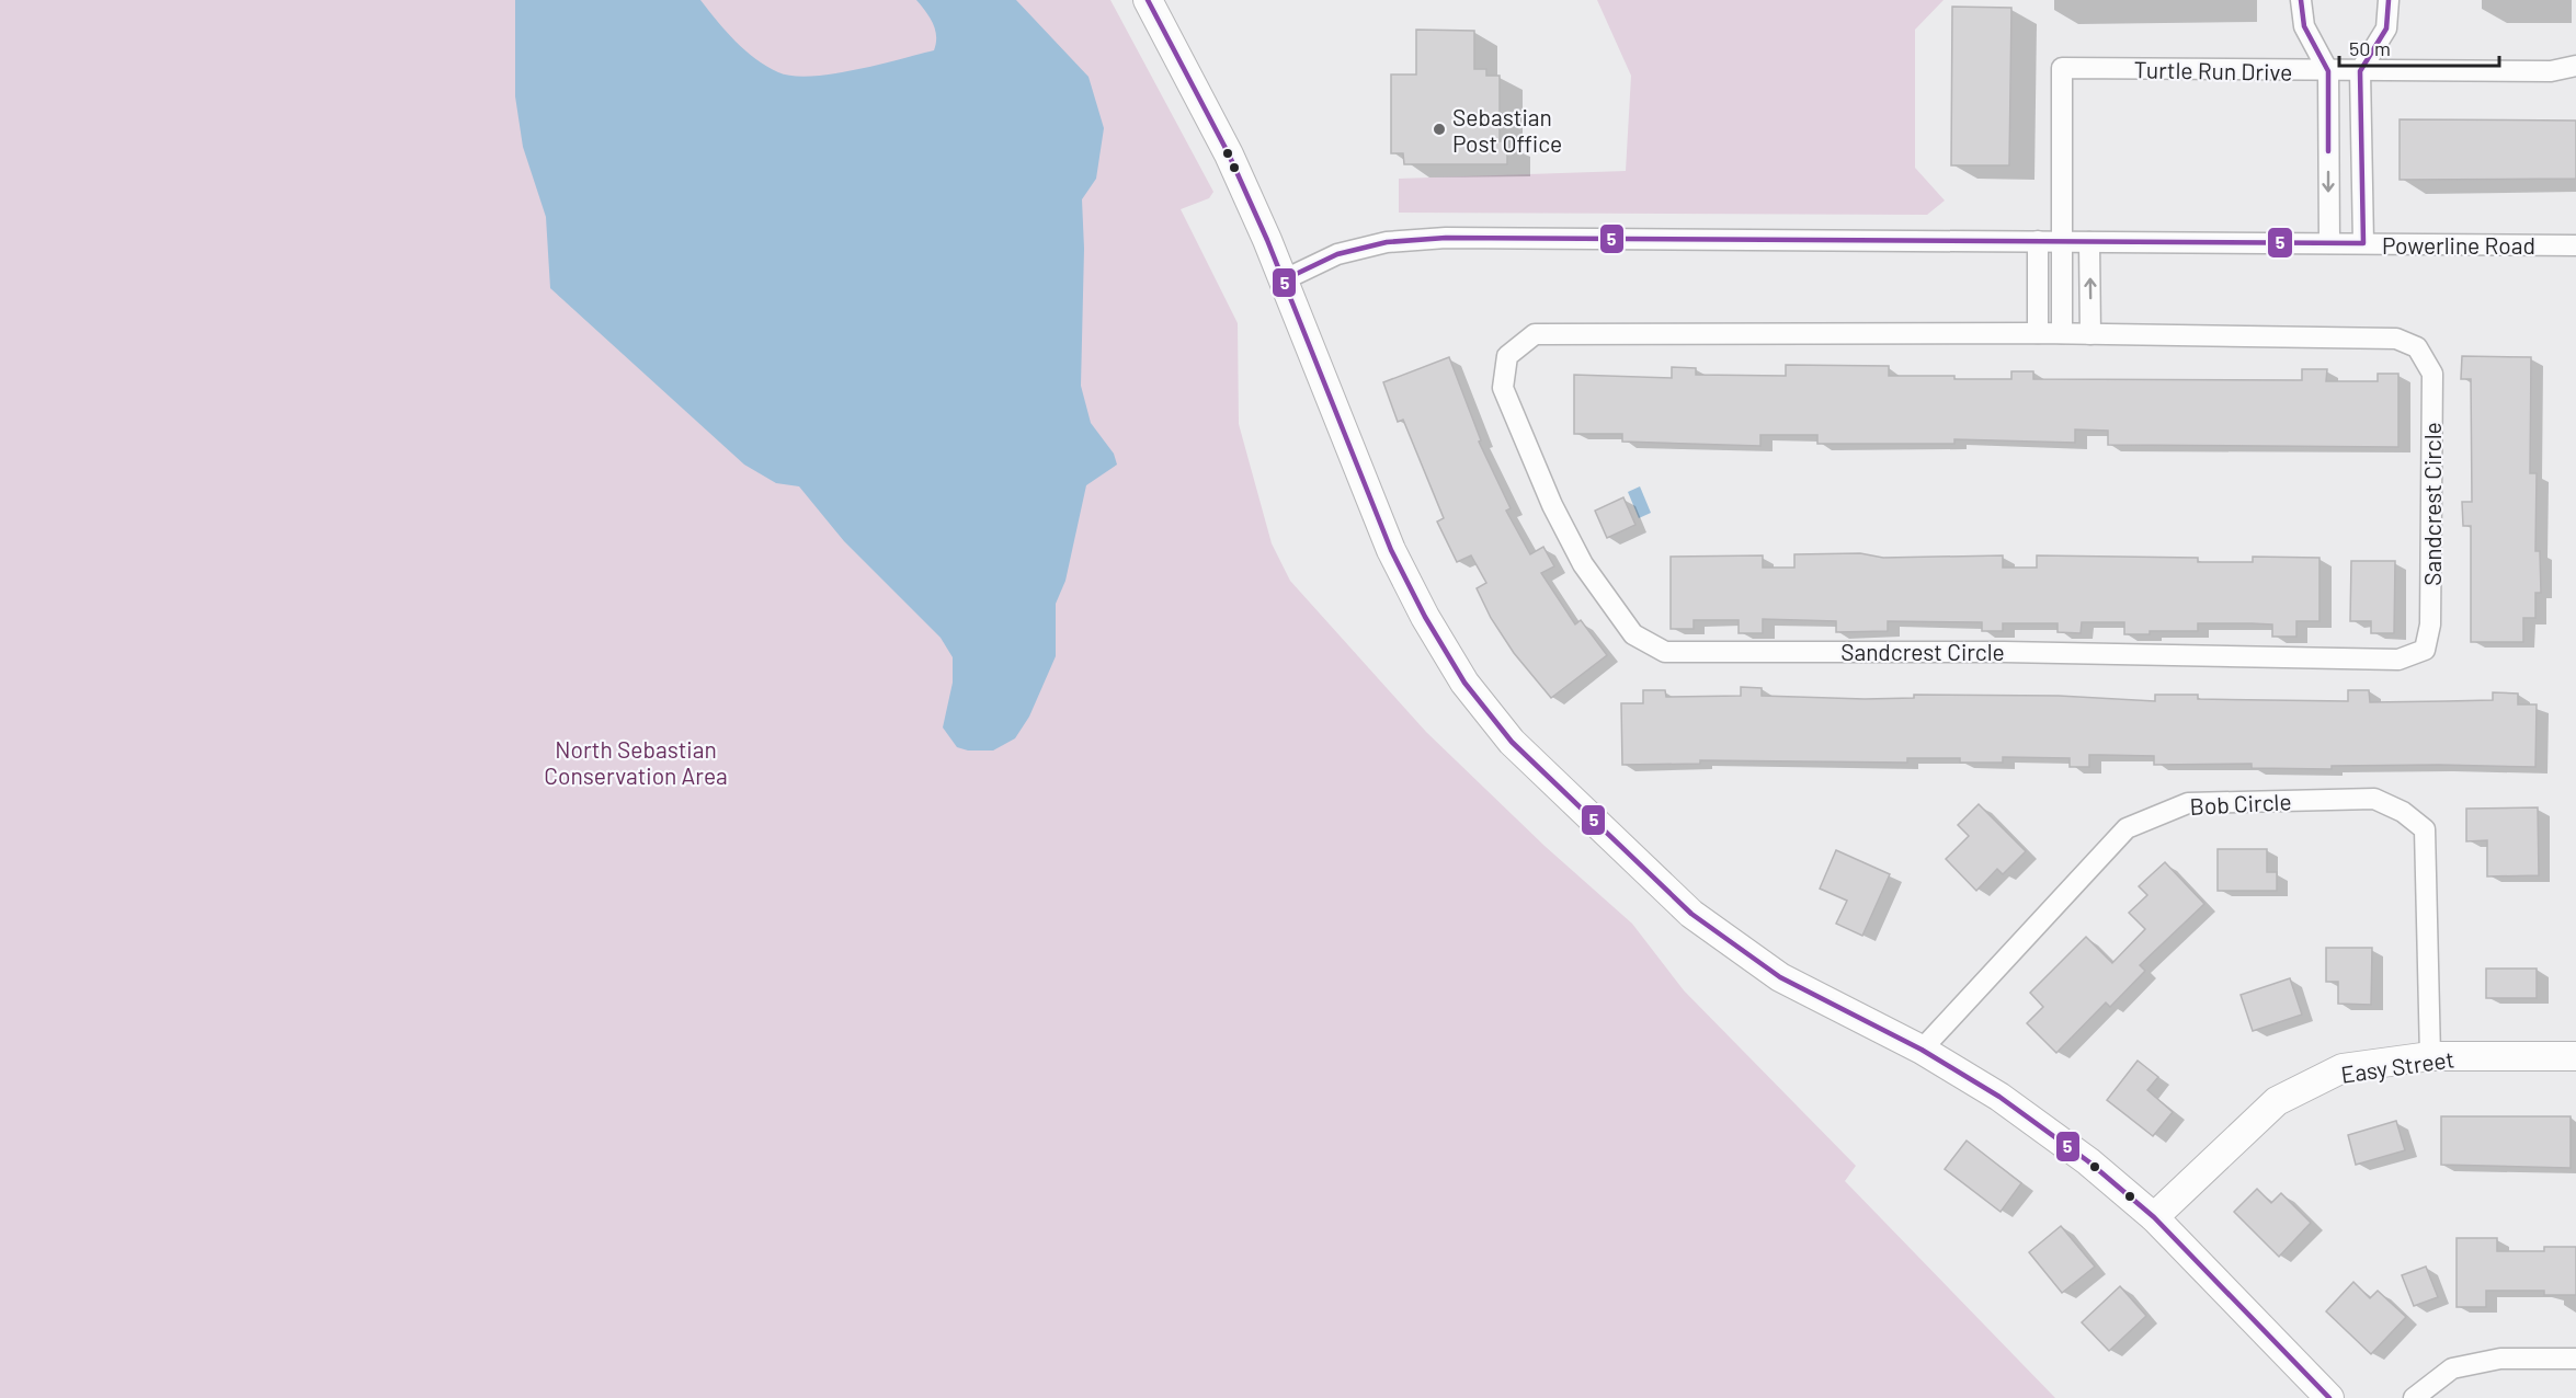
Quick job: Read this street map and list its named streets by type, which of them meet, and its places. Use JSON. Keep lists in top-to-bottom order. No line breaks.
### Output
{"streets":{"street":["Turtle Run Drive","Powerline Road","Sandcrest Circle","Bob Circle","Easy Street"]},"crossings":[["Turtle Run Drive","Powerline Road"],["Bob Circle","Easy Street"]],"parks":["North Sebastian Conservation Area"],"places":["Sebastian Post Office"],"lines":["transit line 5"],"scale_bar":"50 m"}
